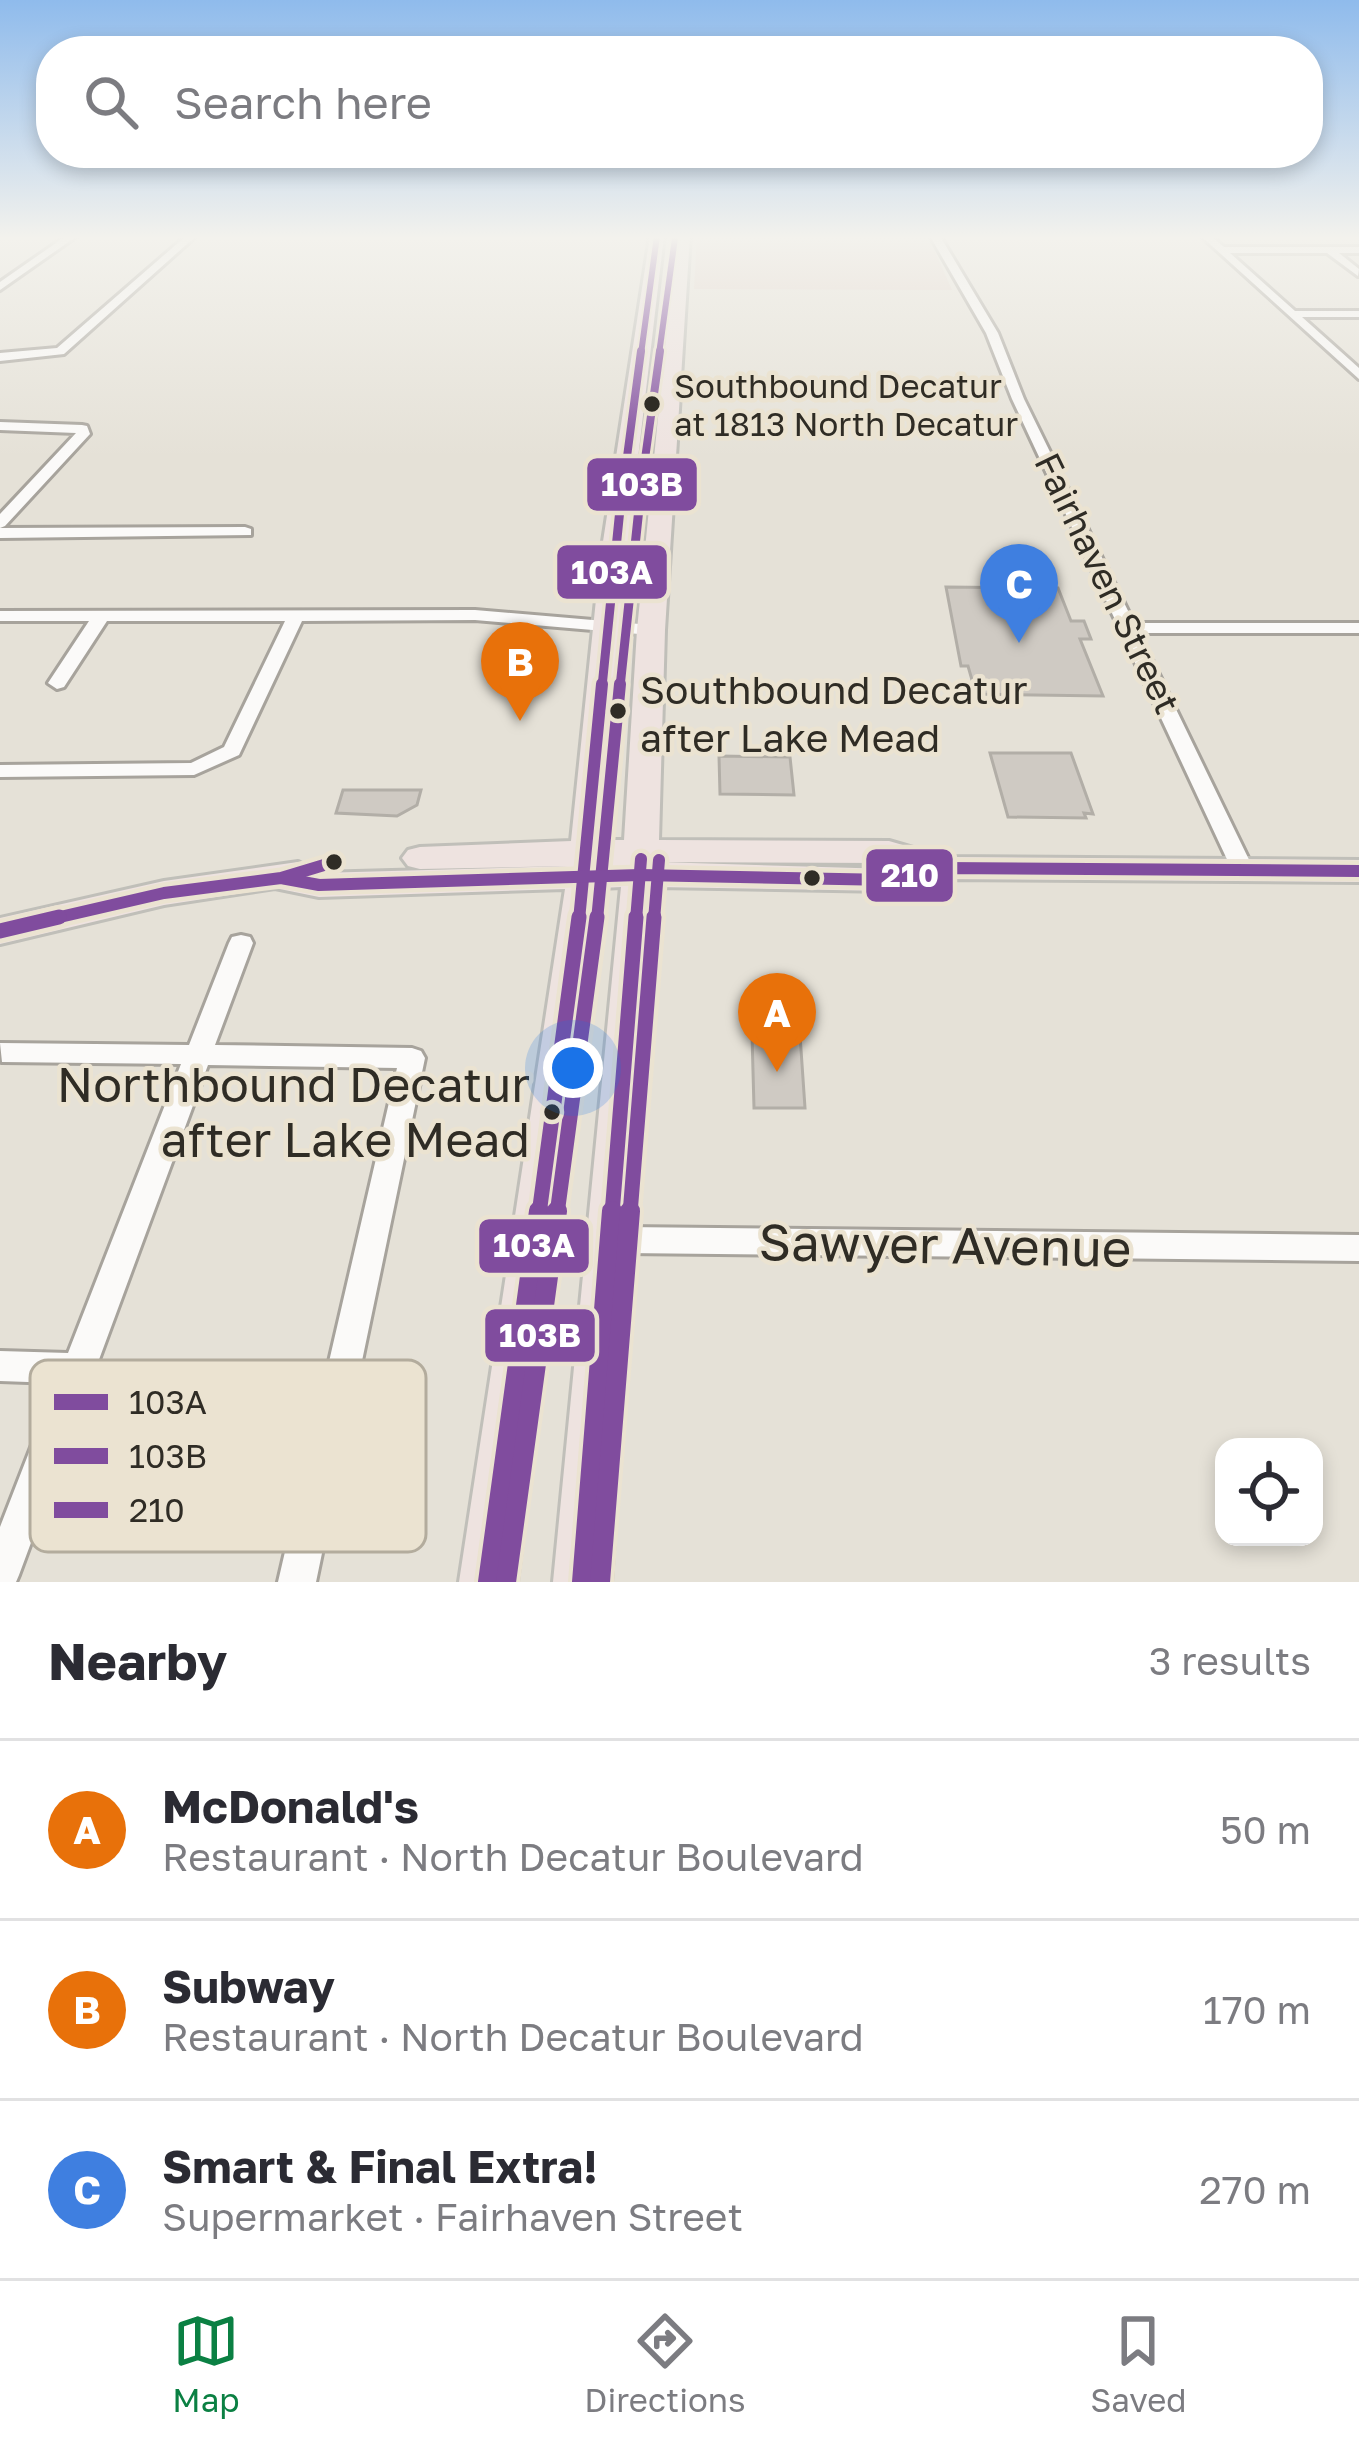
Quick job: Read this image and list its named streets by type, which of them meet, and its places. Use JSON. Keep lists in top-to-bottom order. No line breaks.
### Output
{"streets":{"street":["Fairhaven Street","Sawyer Avenue"]},"places":["Southbound Decatur at 1813 North Decatur","Southbound Decatur after Lake Mead","Northbound Decatur after Lake Mead"],"lines":["transit line 103A","transit line 103B","transit line 210"],"legend":["103A","103B","210"],"page":{"search":"Search here","pins":["C","B","A"],"heading":["Nearby","3 results"],"list":[{"mark":"A","name":"McDonald's","note":"Restaurant · North Decatur Boulevard","value":"50 m"},{"mark":"B","name":"Subway","note":"Restaurant · North Decatur Boulevard","value":"170 m"},{"mark":"C","name":"Smart & Final Extra!","note":"Supermarket · Fairhaven Street","value":"270 m"}],"nav":["Map","Directions","Saved"]}}
